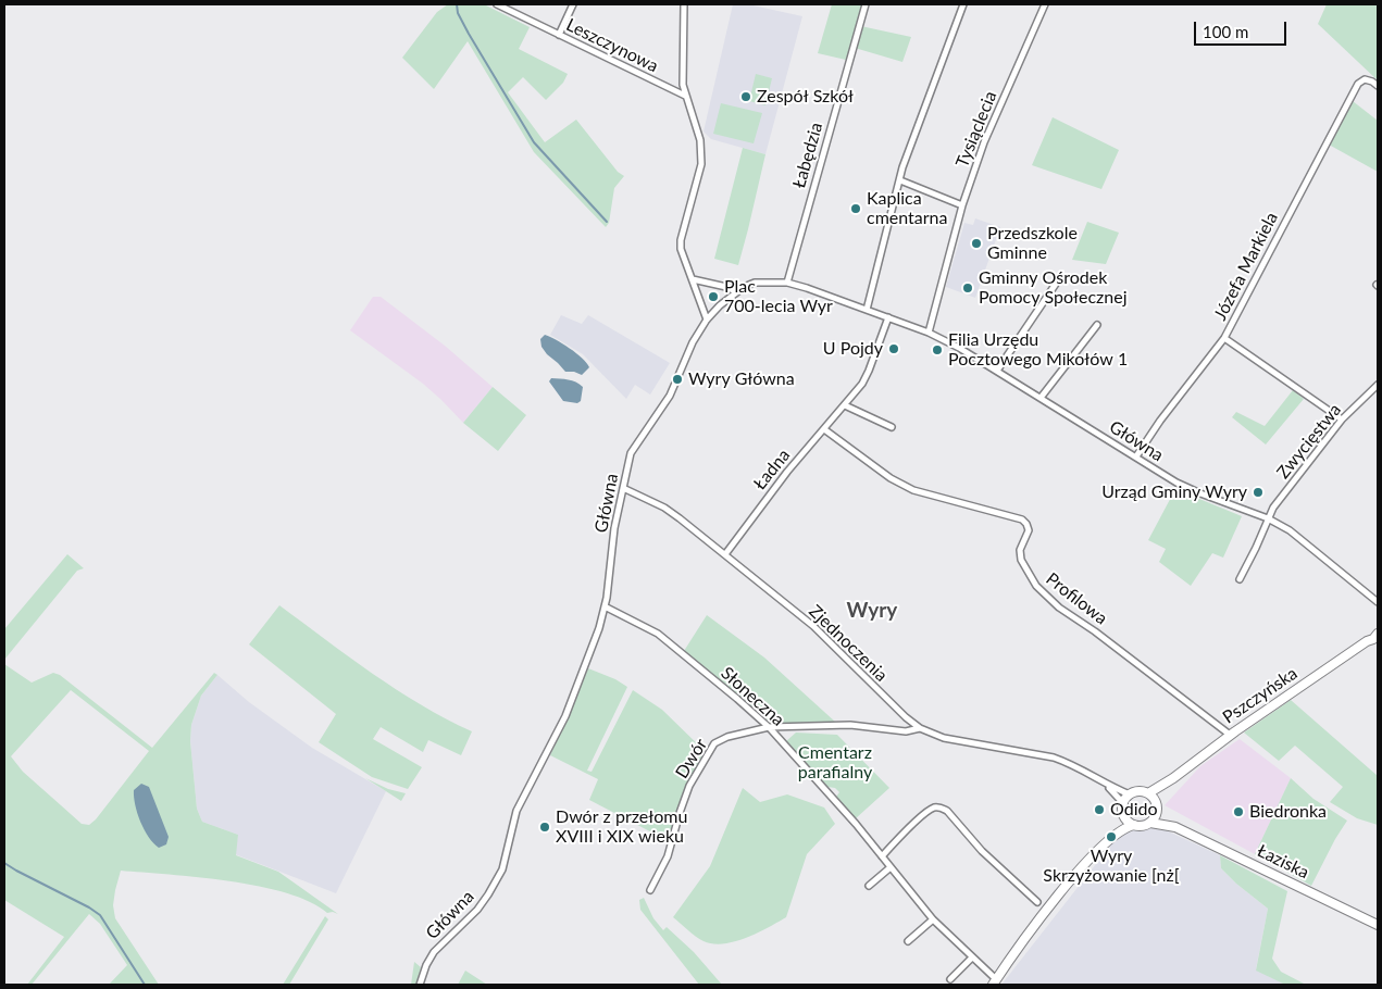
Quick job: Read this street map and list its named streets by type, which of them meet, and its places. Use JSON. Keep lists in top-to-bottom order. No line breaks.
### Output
{"streets":{"main road":["Pszczyńska","Łaziska"],"street":["Leszczynowa","Tysiąclecia","Łabędzia","Józefa Markiela","Główna","Zwycięstwa","Ładna","Profilowa","Zjednoczenia","Słoneczna","Dwór"]},"crossings":[["Tysiąclecia","Główna"],["Łabędzia","Główna"],["Józefa Markiela","Główna"],["Główna","Zwycięstwa"],["Główna","Ładna"],["Główna","Zjednoczenia"],["Główna","Słoneczna"],["Ładna","Profilowa"],["Ładna","Zjednoczenia"],["Profilowa","Pszczyńska"],["Zjednoczenia","Pszczyńska"],["Zjednoczenia","Dwór"],["Zjednoczenia","Łaziska"],["Pszczyńska","Łaziska"],["Słoneczna","Dwór"]],"districts":["Wyry"],"parks":["Cmentarz parafialny"],"places":["Zespół Szkół","Kaplica cmentarna","Przedszkole Gminne","Gminny Ośrodek Pomocy Społecznej","Plac 700-lecia Wyr","U Pojdy","Filia Urzędu Pocztowego Mikołów 1","Wyry Główna","Urząd Gminy Wyry","Odido","Biedronka","Dwór z przełomu XVIII i XIX wieku","Wyry Skrzyżowanie [nż["],"scale_bar":"100 m"}
